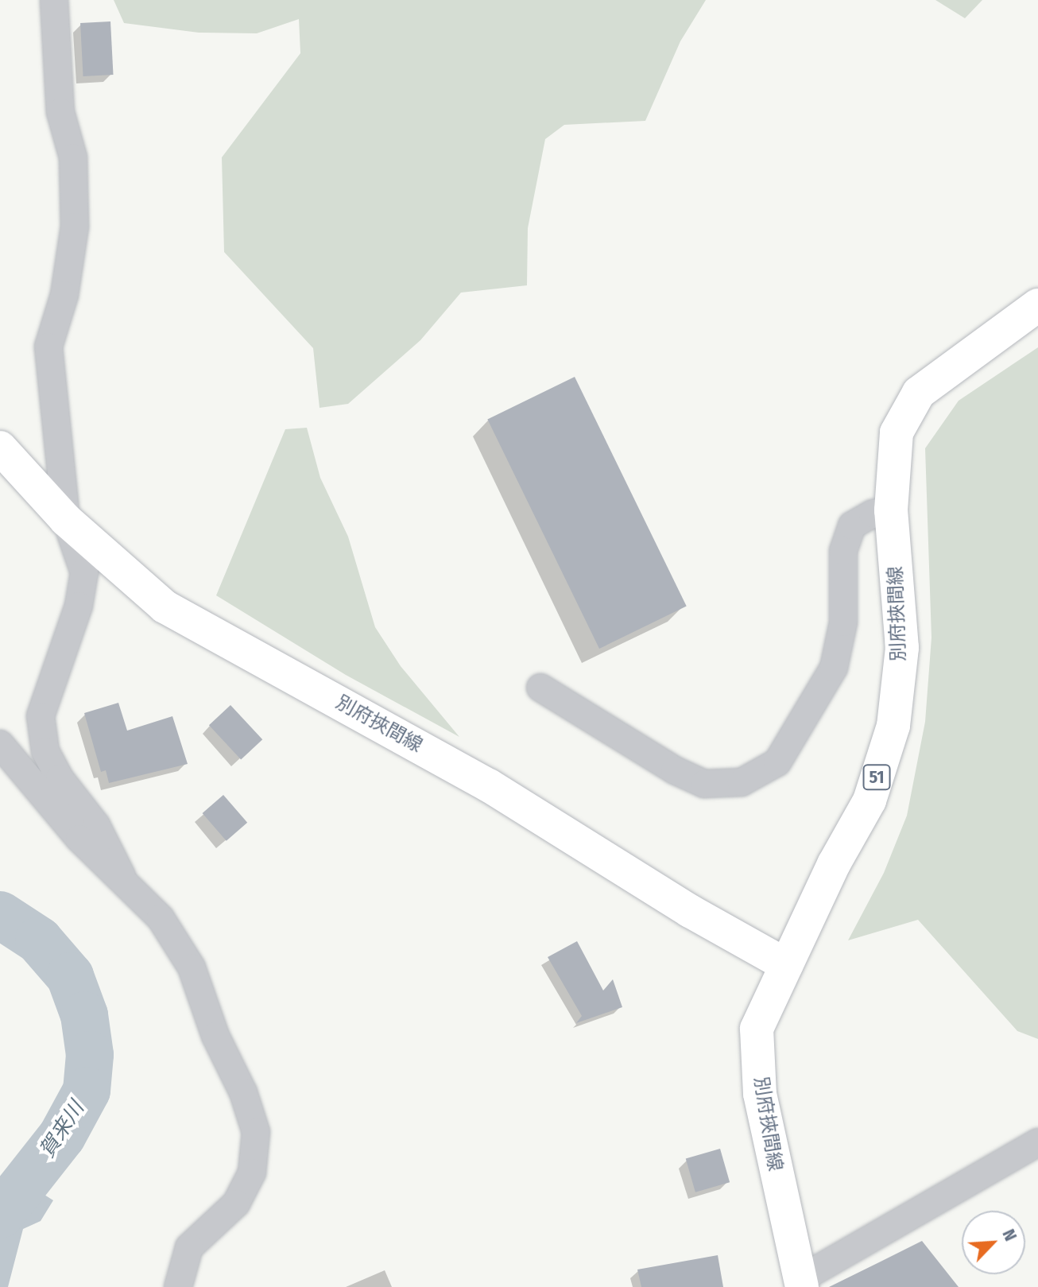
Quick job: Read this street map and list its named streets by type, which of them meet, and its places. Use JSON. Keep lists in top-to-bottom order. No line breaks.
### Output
{"streets":{"main road":["別府挾間線","51"]},"water":["賀来川"],"north":"top right"}
